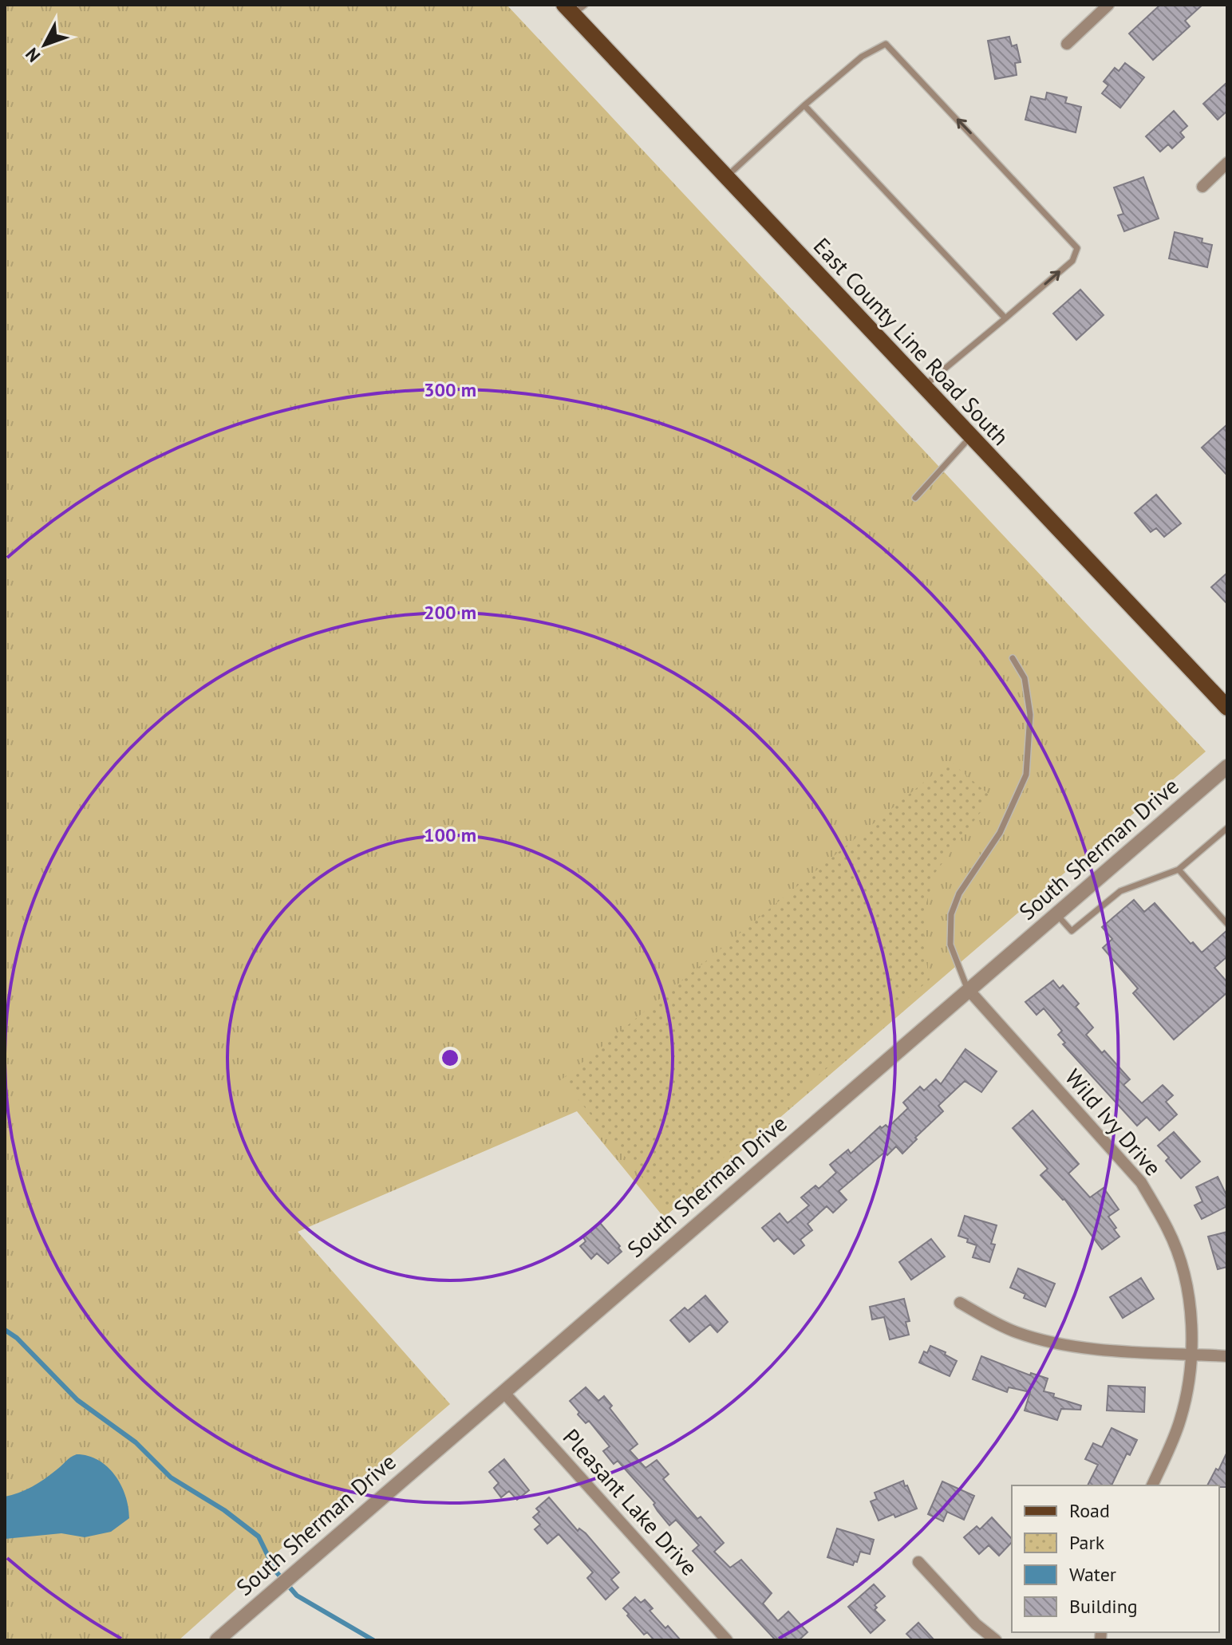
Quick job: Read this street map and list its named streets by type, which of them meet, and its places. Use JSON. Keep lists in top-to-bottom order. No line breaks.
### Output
{"streets":{"main road":["East County Line Road South"],"street":["South Sherman Drive","Wild Ivy Drive","Pleasant Lake Drive"]},"crossings":[["South Sherman Drive","Wild Ivy Drive"],["South Sherman Drive","Pleasant Lake Drive"]],"legend":["Road","Park","Water","Building"],"north":"bottom left","rings":["300 m","200 m","100 m"]}
